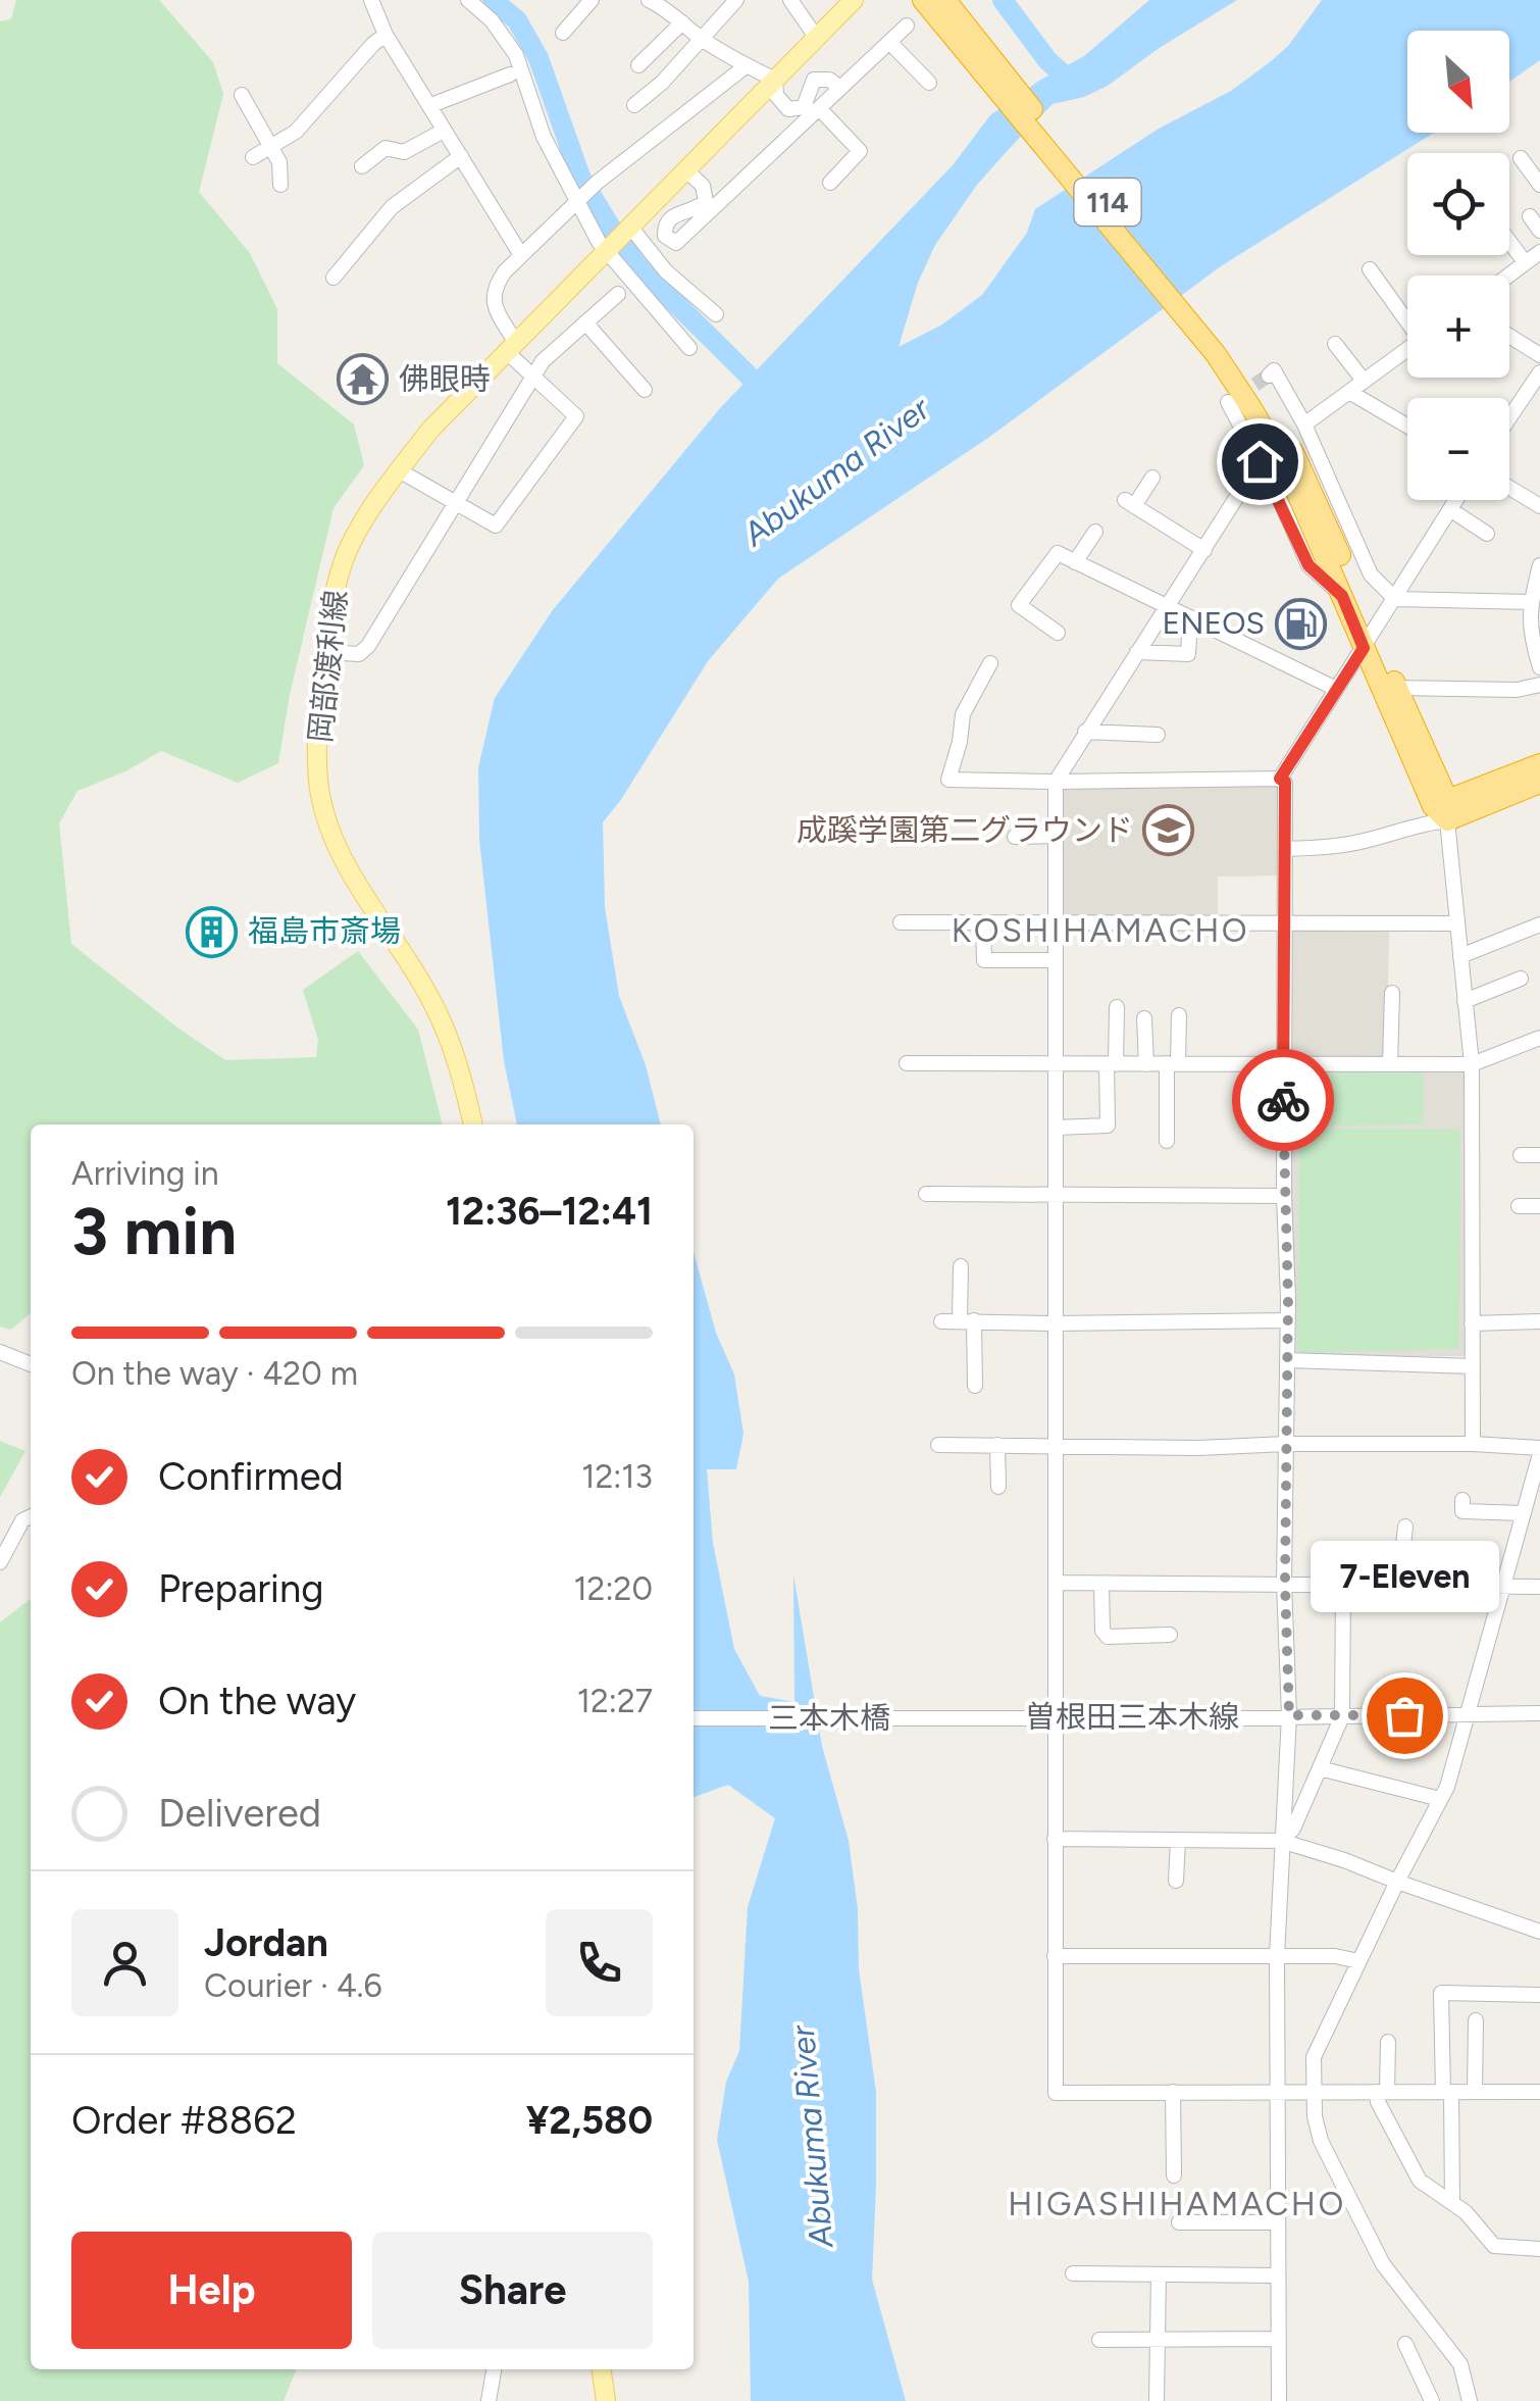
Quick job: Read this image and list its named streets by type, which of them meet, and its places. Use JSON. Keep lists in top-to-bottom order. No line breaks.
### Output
{"streets":{"highway":["114"],"main road":["岡部渡利線"],"street":["曽根田三本木線","三本木橋"]},"crossings":[["曽根田三本木線","三本木橋"]],"districts":["KOSHIHAMACHO","HIGASHIHAMACHO"],"water":["Abukuma River"],"places":{"temple":["佛眼時"],"fuel station":["ENEOS"],"school or university":["成蹊学園第二グラウンド"],"building":["福島市斎場"],"other":["7-Eleven"]},"north":"bottom right","page":{"map_buttons":["+","−"],"heading":["3 min","Arriving in","12:36–12:41"],"panel":["Jordan","Courier · 4.6","Order #8862","¥2,580"],"bar":"On the way · 420 m","list":[["Confirmed","12:13"],["Preparing","12:20"],["On the way","12:27"],"Delivered"],"bubble":"7-Eleven","buttons":["Help","Share"]}}
